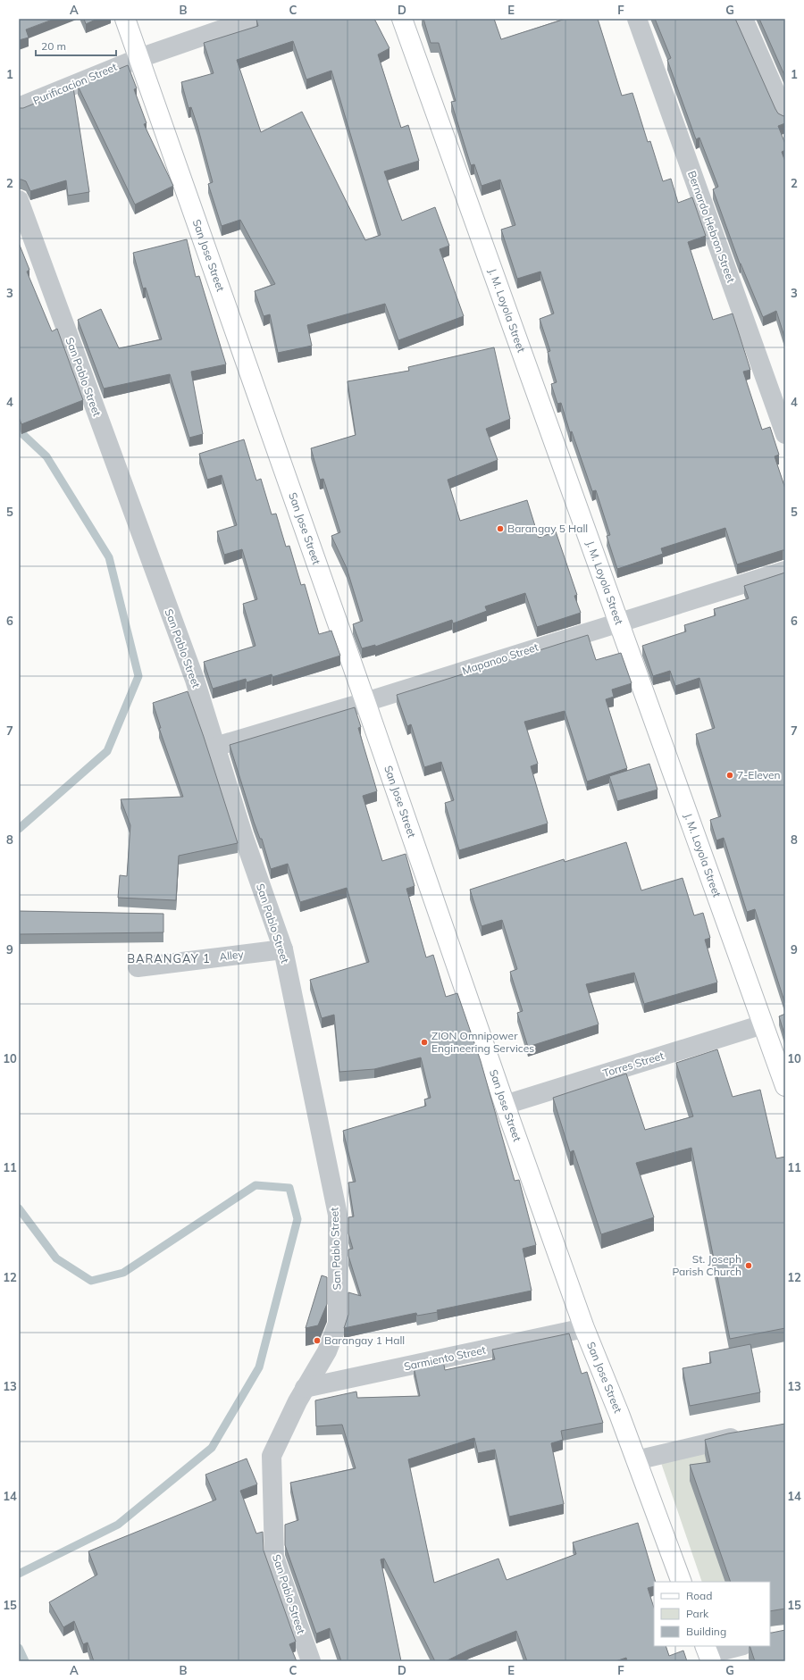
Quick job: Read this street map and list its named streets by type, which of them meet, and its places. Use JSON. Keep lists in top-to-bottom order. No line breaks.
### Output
{"streets":{"main road":["San Jose Street","J. M. Loyola Street"],"street":["Purificacion Street","Bernardo Hebron Street","San Pablo Street","Mapanoo Street","Alley","Torres Street","Sarmiento Street"]},"crossings":[["Purificacion Street","San Jose Street"],["San Jose Street","Mapanoo Street"],["San Jose Street","Torres Street"],["San Jose Street","Sarmiento Street"],["J. M. Loyola Street","Mapanoo Street"],["J. M. Loyola Street","Torres Street"],["San Pablo Street","Mapanoo Street"],["San Pablo Street","Alley"],["San Pablo Street","Sarmiento Street"]],"districts":["BARANGAY 1"],"places":["Barangay 5 Hall","7-Eleven","ZION Omnipower Engineering Services","St. Joseph Parish Church","Barangay 1 Hall"],"legend":["Road","Park","Building"],"scale_bar":"20 m","grid":{"columns":["A","B","C","D","E","F","G"],"rows":["1","2","3","4","5","6","7","8","9","10","11","12","13","14","15"]}}
